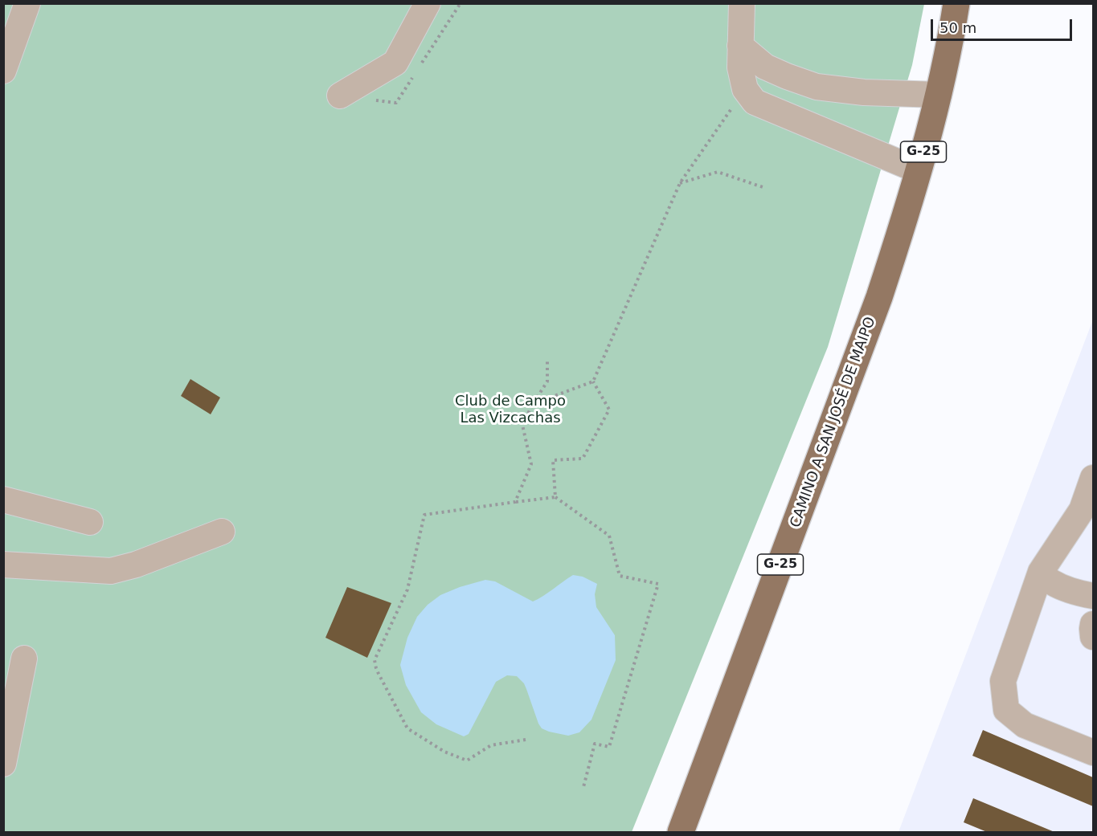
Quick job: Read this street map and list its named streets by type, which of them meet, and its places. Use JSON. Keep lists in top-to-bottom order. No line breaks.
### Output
{"streets":{"main road":["G-25","CAMINO A SAN JOSÉ DE MAIPO"]},"parks":["Club de Campo Las Vizcachas"],"scale_bar":"50 m"}
